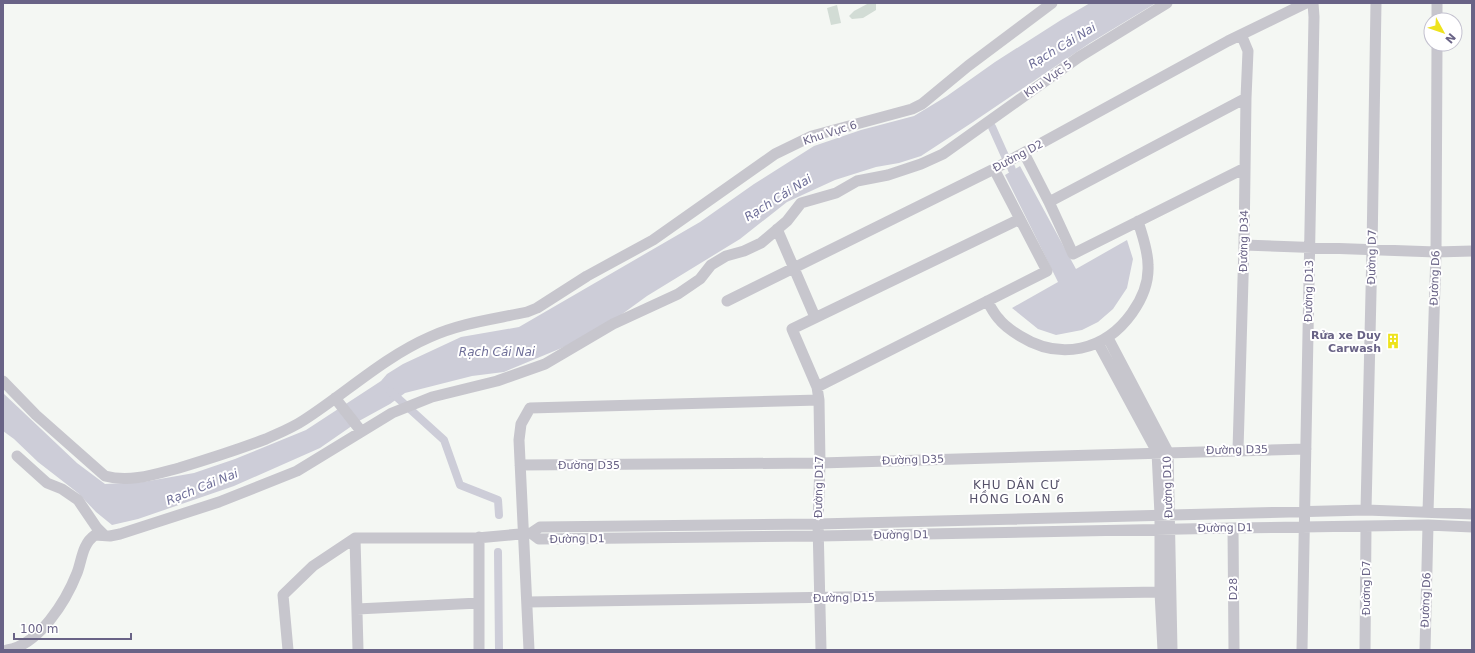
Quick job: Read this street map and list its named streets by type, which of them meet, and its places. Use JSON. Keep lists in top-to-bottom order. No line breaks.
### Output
{"streets":{"street":["Khu Vực 5","Khu Vực 6","Đường D2","Đường D34","Đường D7","Đường D6","Đường D13","Đường D35","Đường D17","Đường D10","Đường D1","D28","Đường D15"]},"crossings":[["Đường D2","Đường D34"],["Đường D34","Đường D35"],["Đường D7","Đường D1"],["Đường D6","Đường D1"],["Đường D13","Đường D35"],["Đường D13","Đường D1"],["Đường D35","Đường D17"],["Đường D35","Đường D10"],["Đường D17","Đường D1"],["Đường D17","Đường D15"],["Đường D10","Đường D1"],["Đường D10","Đường D15"],["Đường D1","D28"]],"districts":["KHU DÂN CƯ HỒNG LOAN 6"],"water":["Rạch Cái Nai"],"places":{"building":["Rửa xe Duy Carwash"]},"scale_bar":"100 m","north":"bottom right"}
